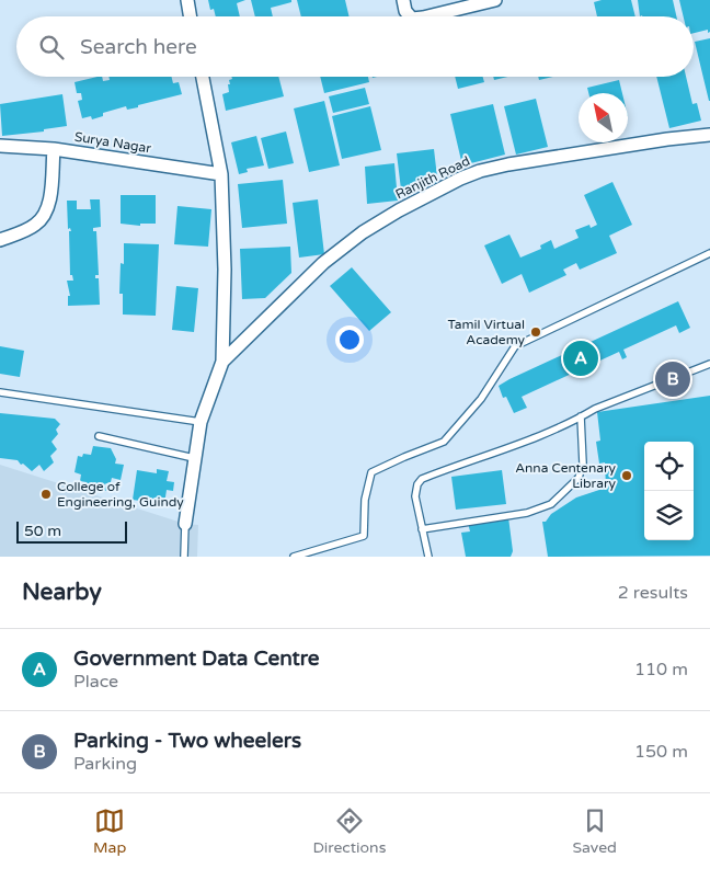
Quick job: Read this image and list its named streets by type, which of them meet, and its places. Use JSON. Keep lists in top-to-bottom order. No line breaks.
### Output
{"streets":{"street":["Surya Nagar","Ranjith Road"]},"crossings":[["Surya Nagar","Ranjith Road"]],"places":["Tamil Virtual Academy","Anna Centenary Library","College of Engineering, Guindy"],"scale_bar":"50 m","north":"top left","page":{"search":"Search here","pins":["A","B"],"scale":"50 m","heading":["Nearby","2 results"],"list":[{"mark":"A","name":"Government Data Centre","note":"Place","value":"110 m"},{"mark":"B","name":"Parking - Two wheelers","note":"Parking","value":"150 m"}],"nav":["Map","Directions","Saved"]}}
